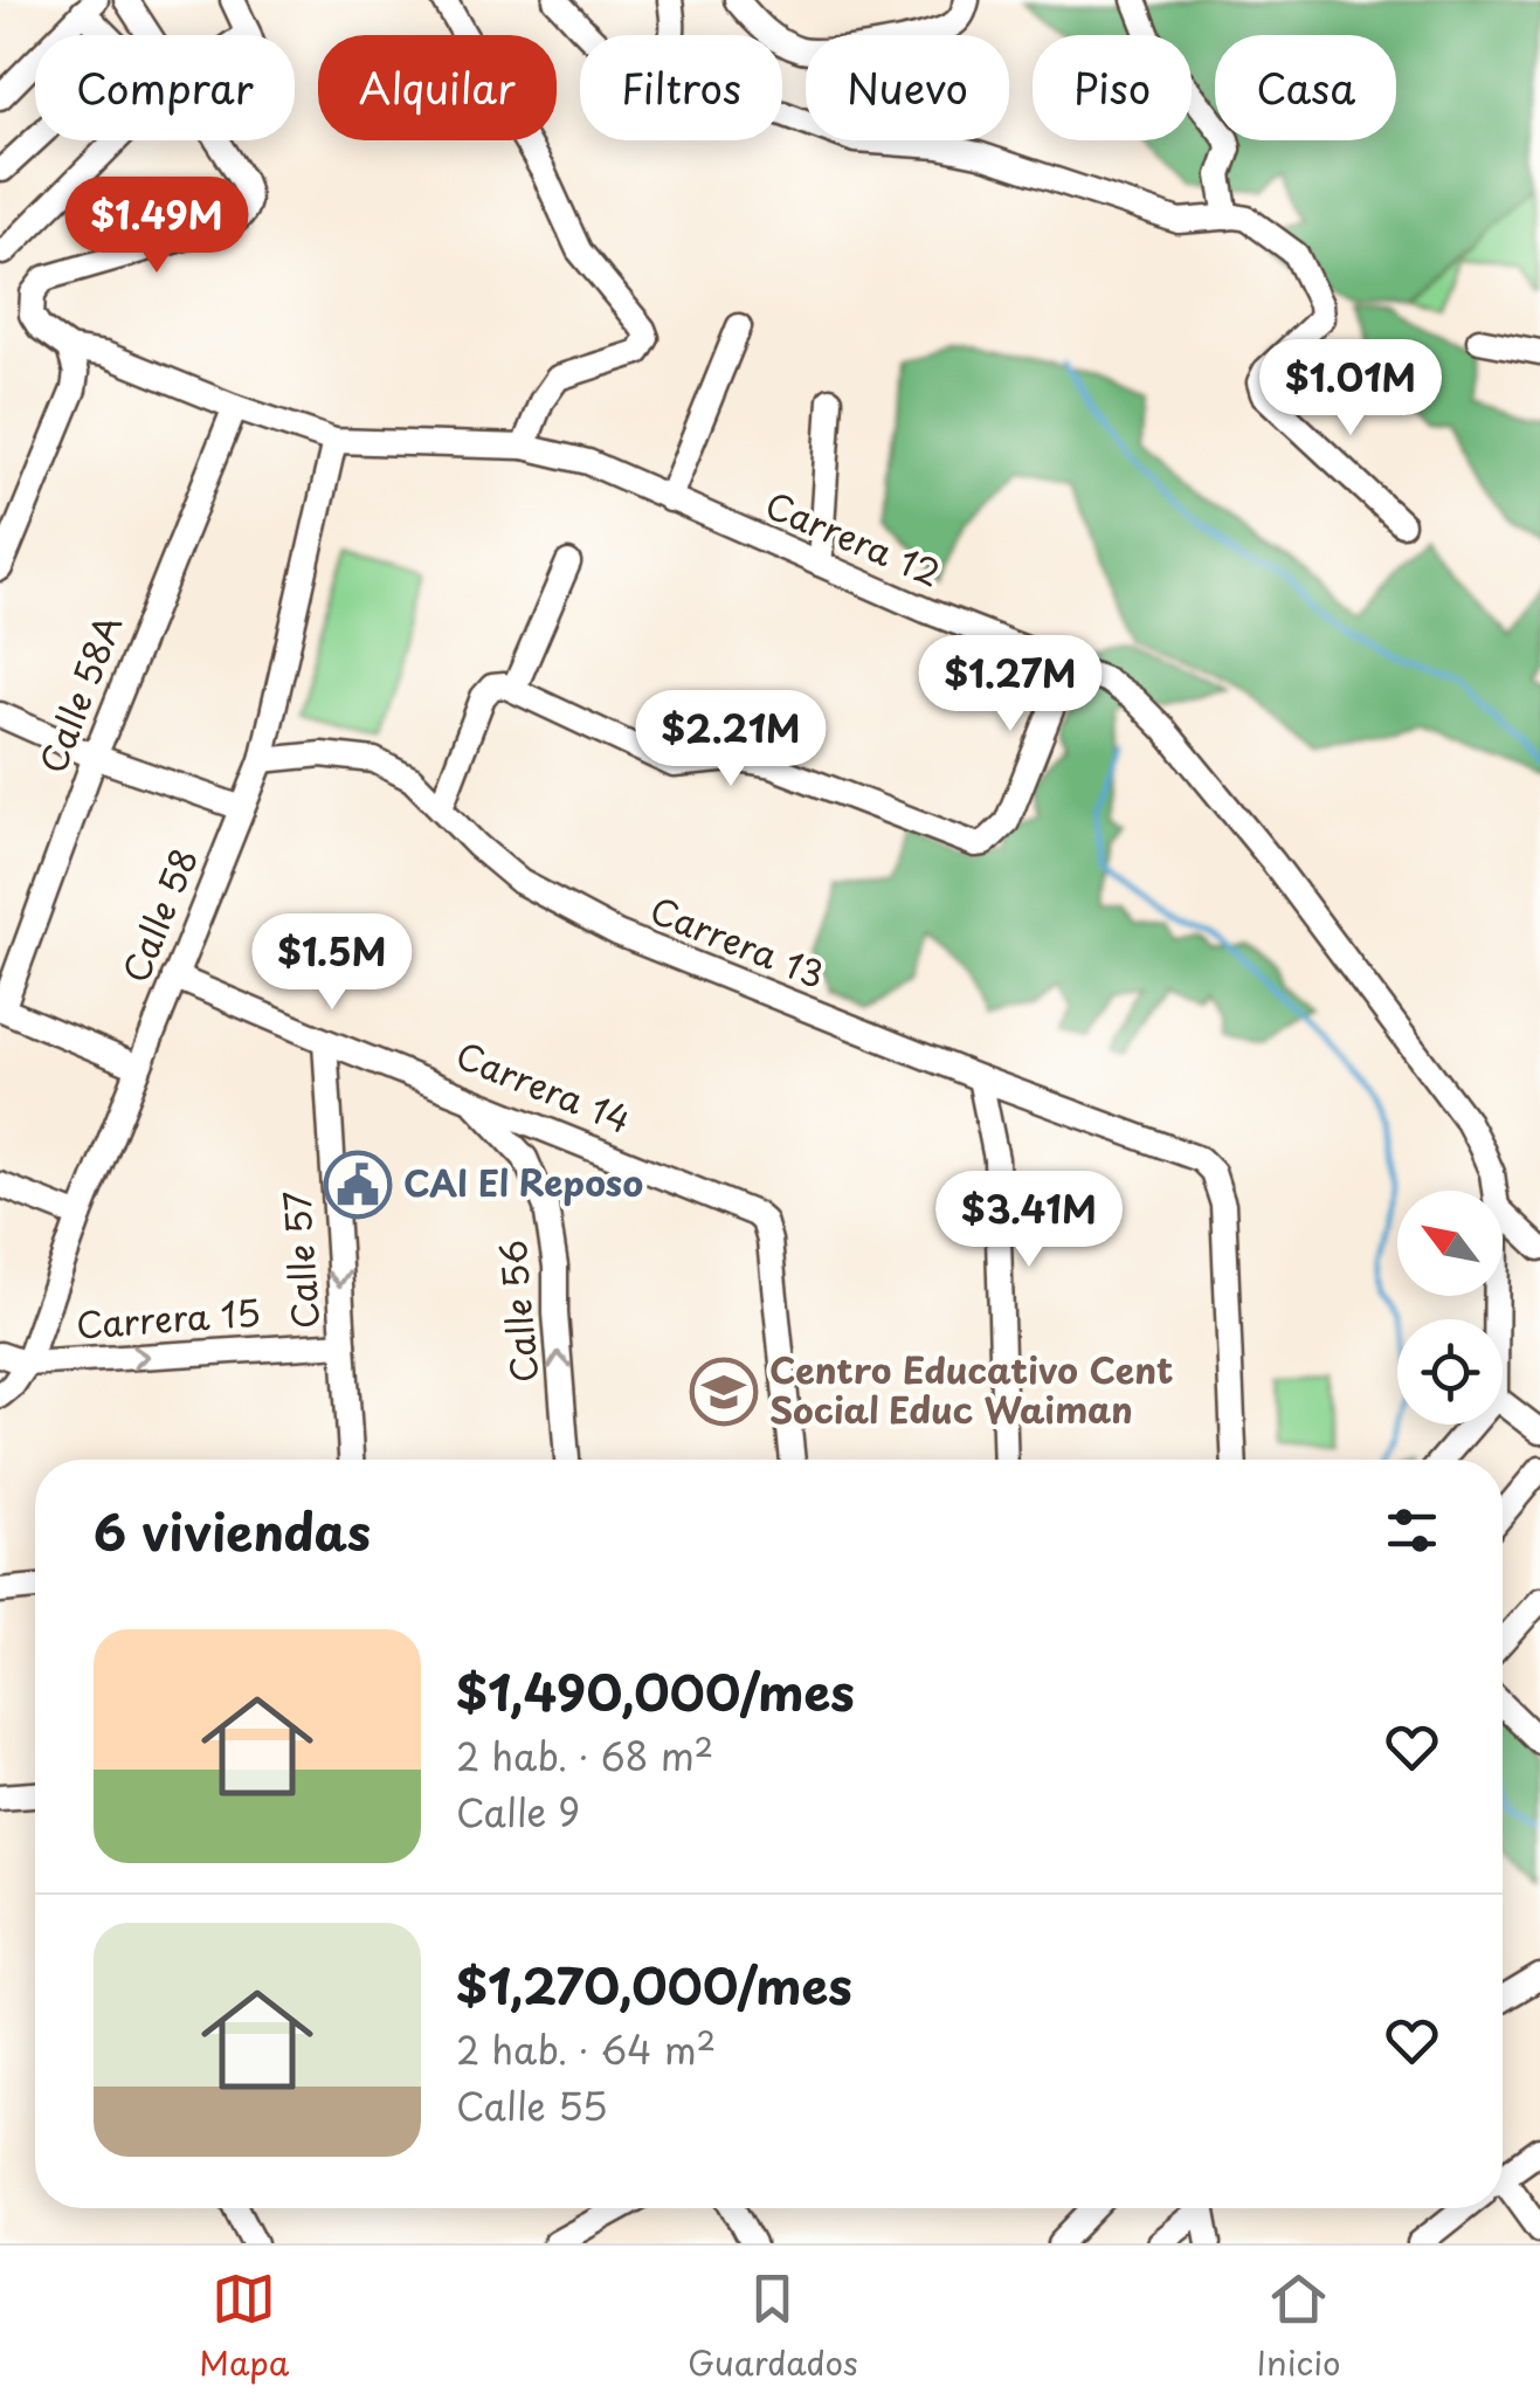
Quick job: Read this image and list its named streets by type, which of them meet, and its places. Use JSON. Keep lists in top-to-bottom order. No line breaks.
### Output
{"streets":{"street":["Carrera 12","Calle 58A","Calle 58","Carrera 13","Carrera 14","Calle 57","Calle 56","Carrera 15"]},"crossings":[["Carrera 12","Calle 58A"],["Carrera 12","Calle 58"],["Calle 58","Carrera 13"],["Calle 58","Carrera 14"],["Calle 58","Carrera 15"],["Carrera 14","Calle 57"],["Carrera 14","Calle 56"],["Calle 57","Carrera 15"]],"one_way":["Calle 57","Calle 56","Carrera 15"],"places":{"public building":["CAI El Reposo"],"school or university":["Centro Educativo Cent Social Educ Waiman"]},"north":"top left","page":{"chip":["Comprar","Alquilar","Filtros","Nuevo","Piso","Casa"],"price":["$1.49M","$1.01M","$1.27M","$2.21M","$1.5M","$3.41M"],"heading":"6 viviendas","list":[{"name":"$1,490,000/mes","note":"2 hab. · 68 m² · Calle 9"},{"name":"$1,270,000/mes","note":"2 hab. · 64 m² · Calle 55"}],"tabs":["Mapa","Guardados","Inicio"]}}
